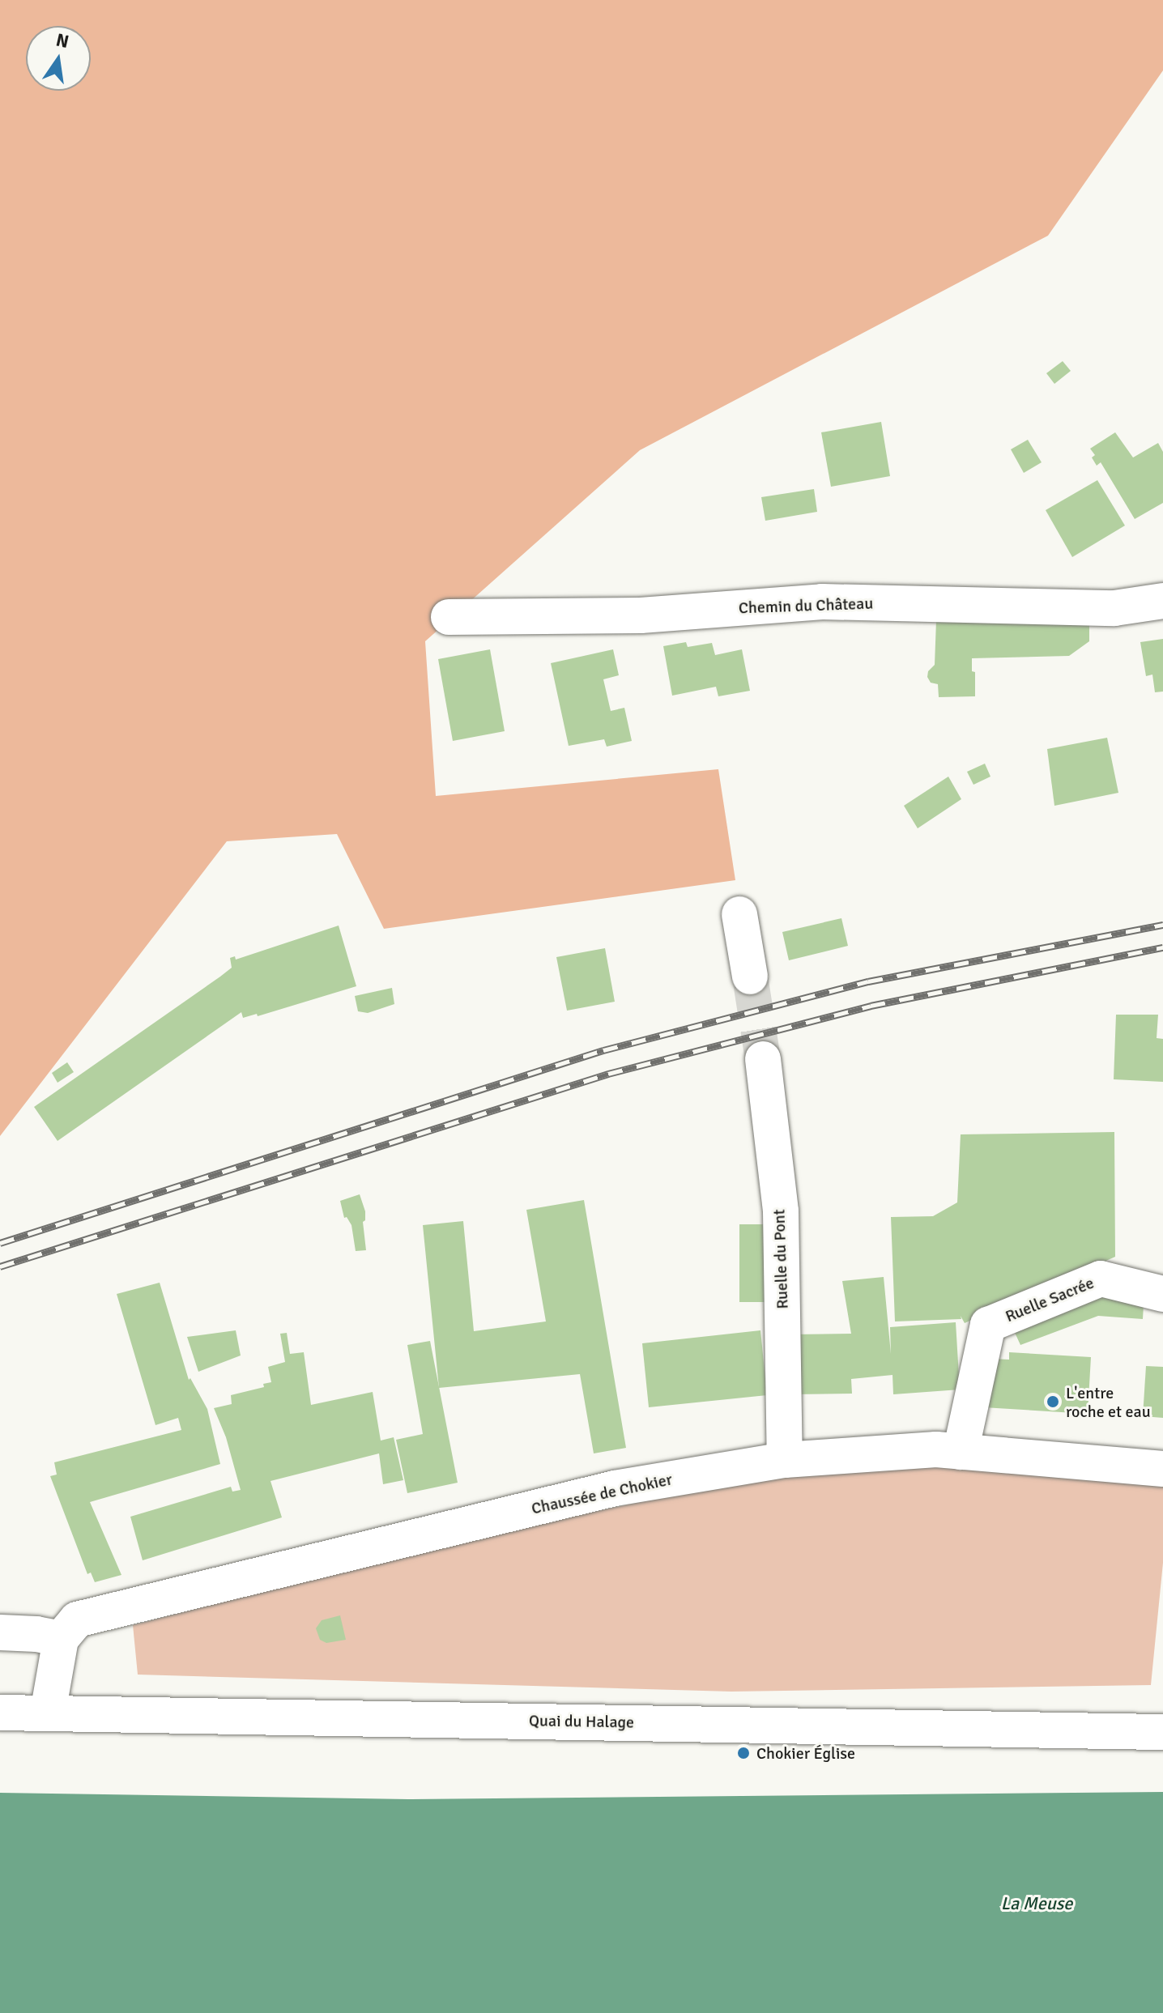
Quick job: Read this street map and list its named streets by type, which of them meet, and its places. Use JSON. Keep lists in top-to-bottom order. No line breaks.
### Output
{"streets":{"street":["Chemin du Château","Ruelle du Pont","Ruelle Sacrée","Chaussée de Chokier","Quai du Halage"]},"crossings":[["Ruelle du Pont","Chaussée de Chokier"],["Ruelle Sacrée","Chaussée de Chokier"]],"water":["La Meuse"],"places":["L'entre roche et eau","Chokier Église"],"north":"top"}
